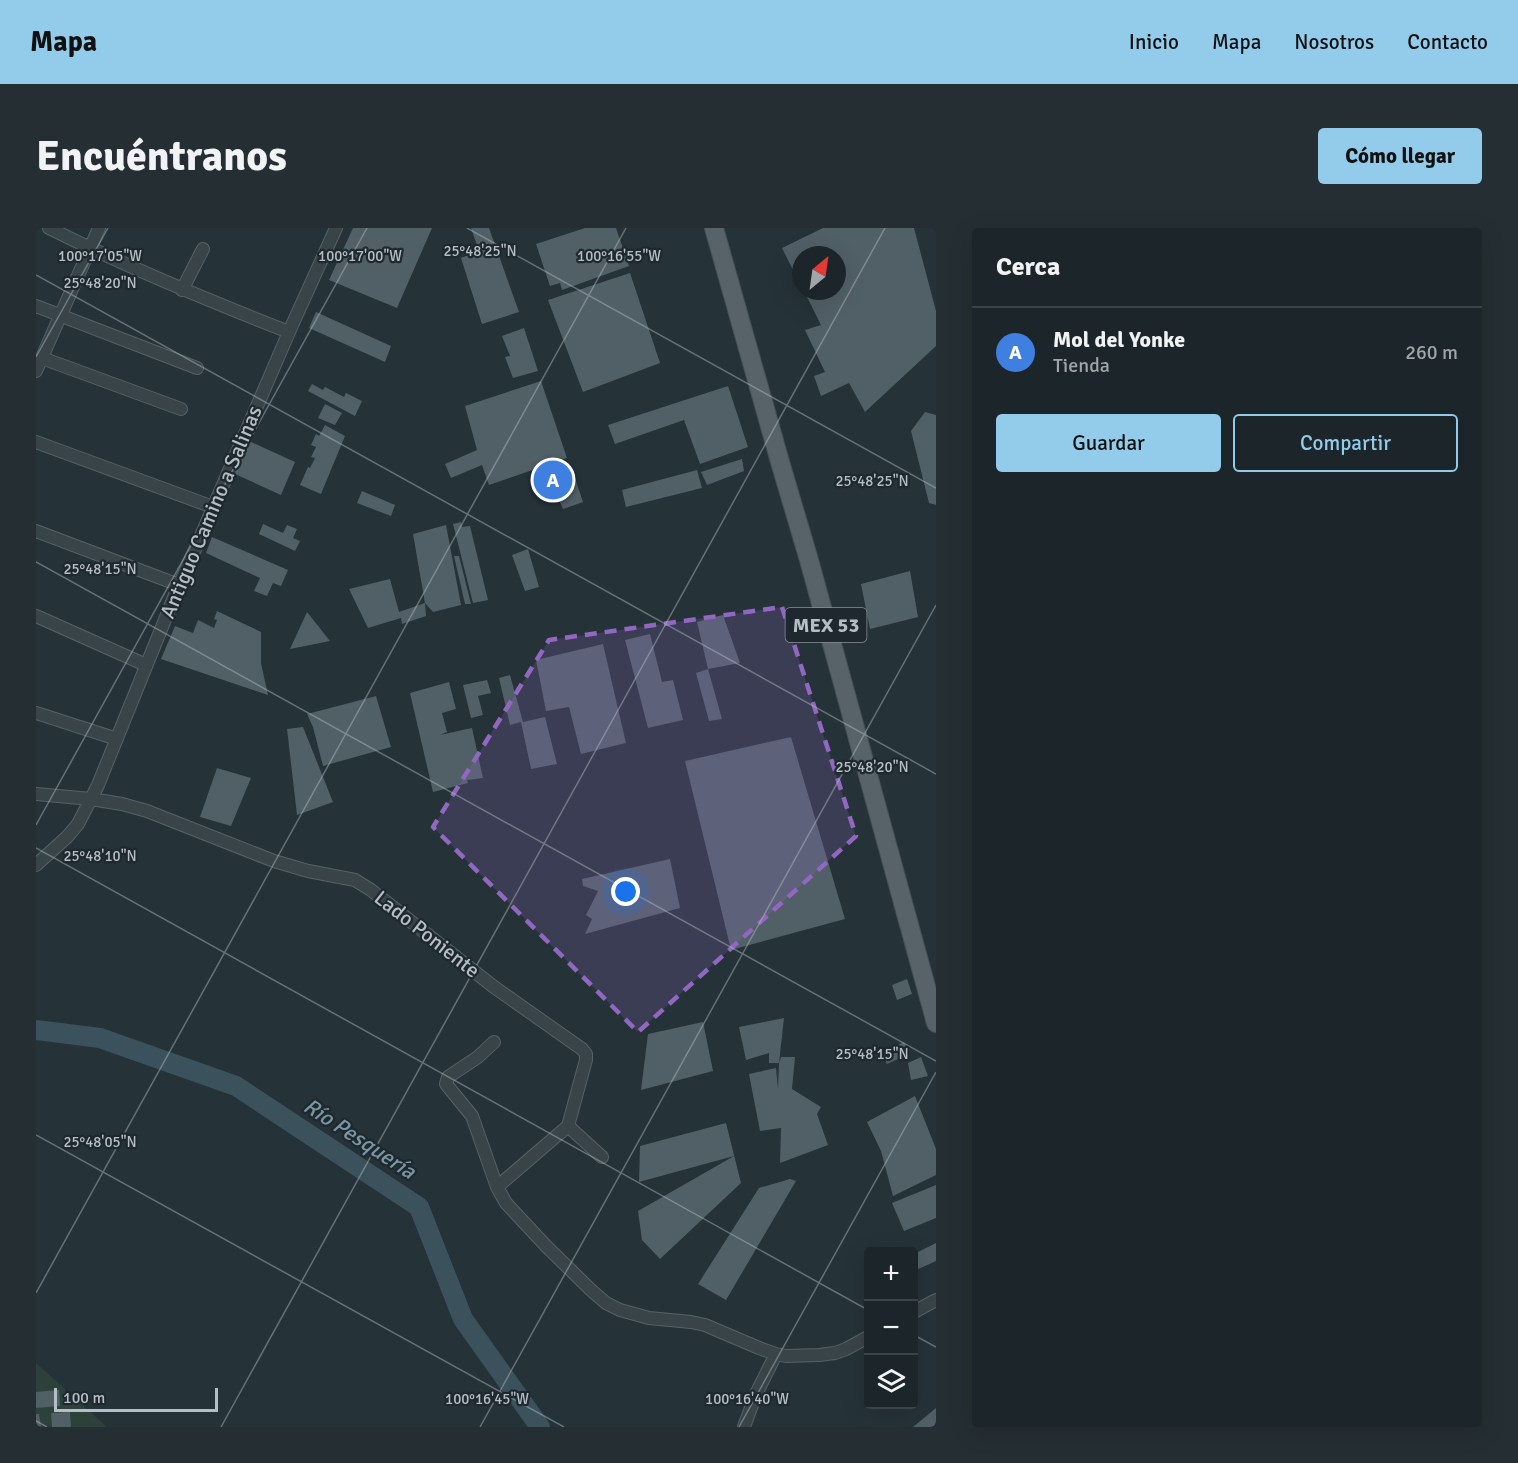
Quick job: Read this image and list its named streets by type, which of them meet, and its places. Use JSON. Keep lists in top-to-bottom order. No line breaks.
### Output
{"streets":{"main road":["MEX 53"],"street":["Antiguo Camino a Salinas","Lado Poniente"]},"crossings":[["Antiguo Camino a Salinas","Lado Poniente"]],"water":["Río Pesquería"],"scale_bar":"100 m","north":"top right","page":{"header":"Mapa","nav":["Inicio","Mapa","Nosotros","Contacto"],"buttons":["Cómo llegar",["Guardar","Compartir"]],"title":"Encuéntranos","heading":"Cerca","list":[{"mark":"A","name":"Mol del Yonke","note":"Tienda","value":"260 m"}],"pins":"A","map_buttons":["+","−"],"scale":"100 m"},"coordinates":["25°48'25\"N","100°17'05\"W","100°17'00\"W","100°16'55\"W","25°48'20\"N","25°48'15\"N","25°48'10\"N","25°48'05\"N","100°16'45\"W","100°16'40\"W"]}
